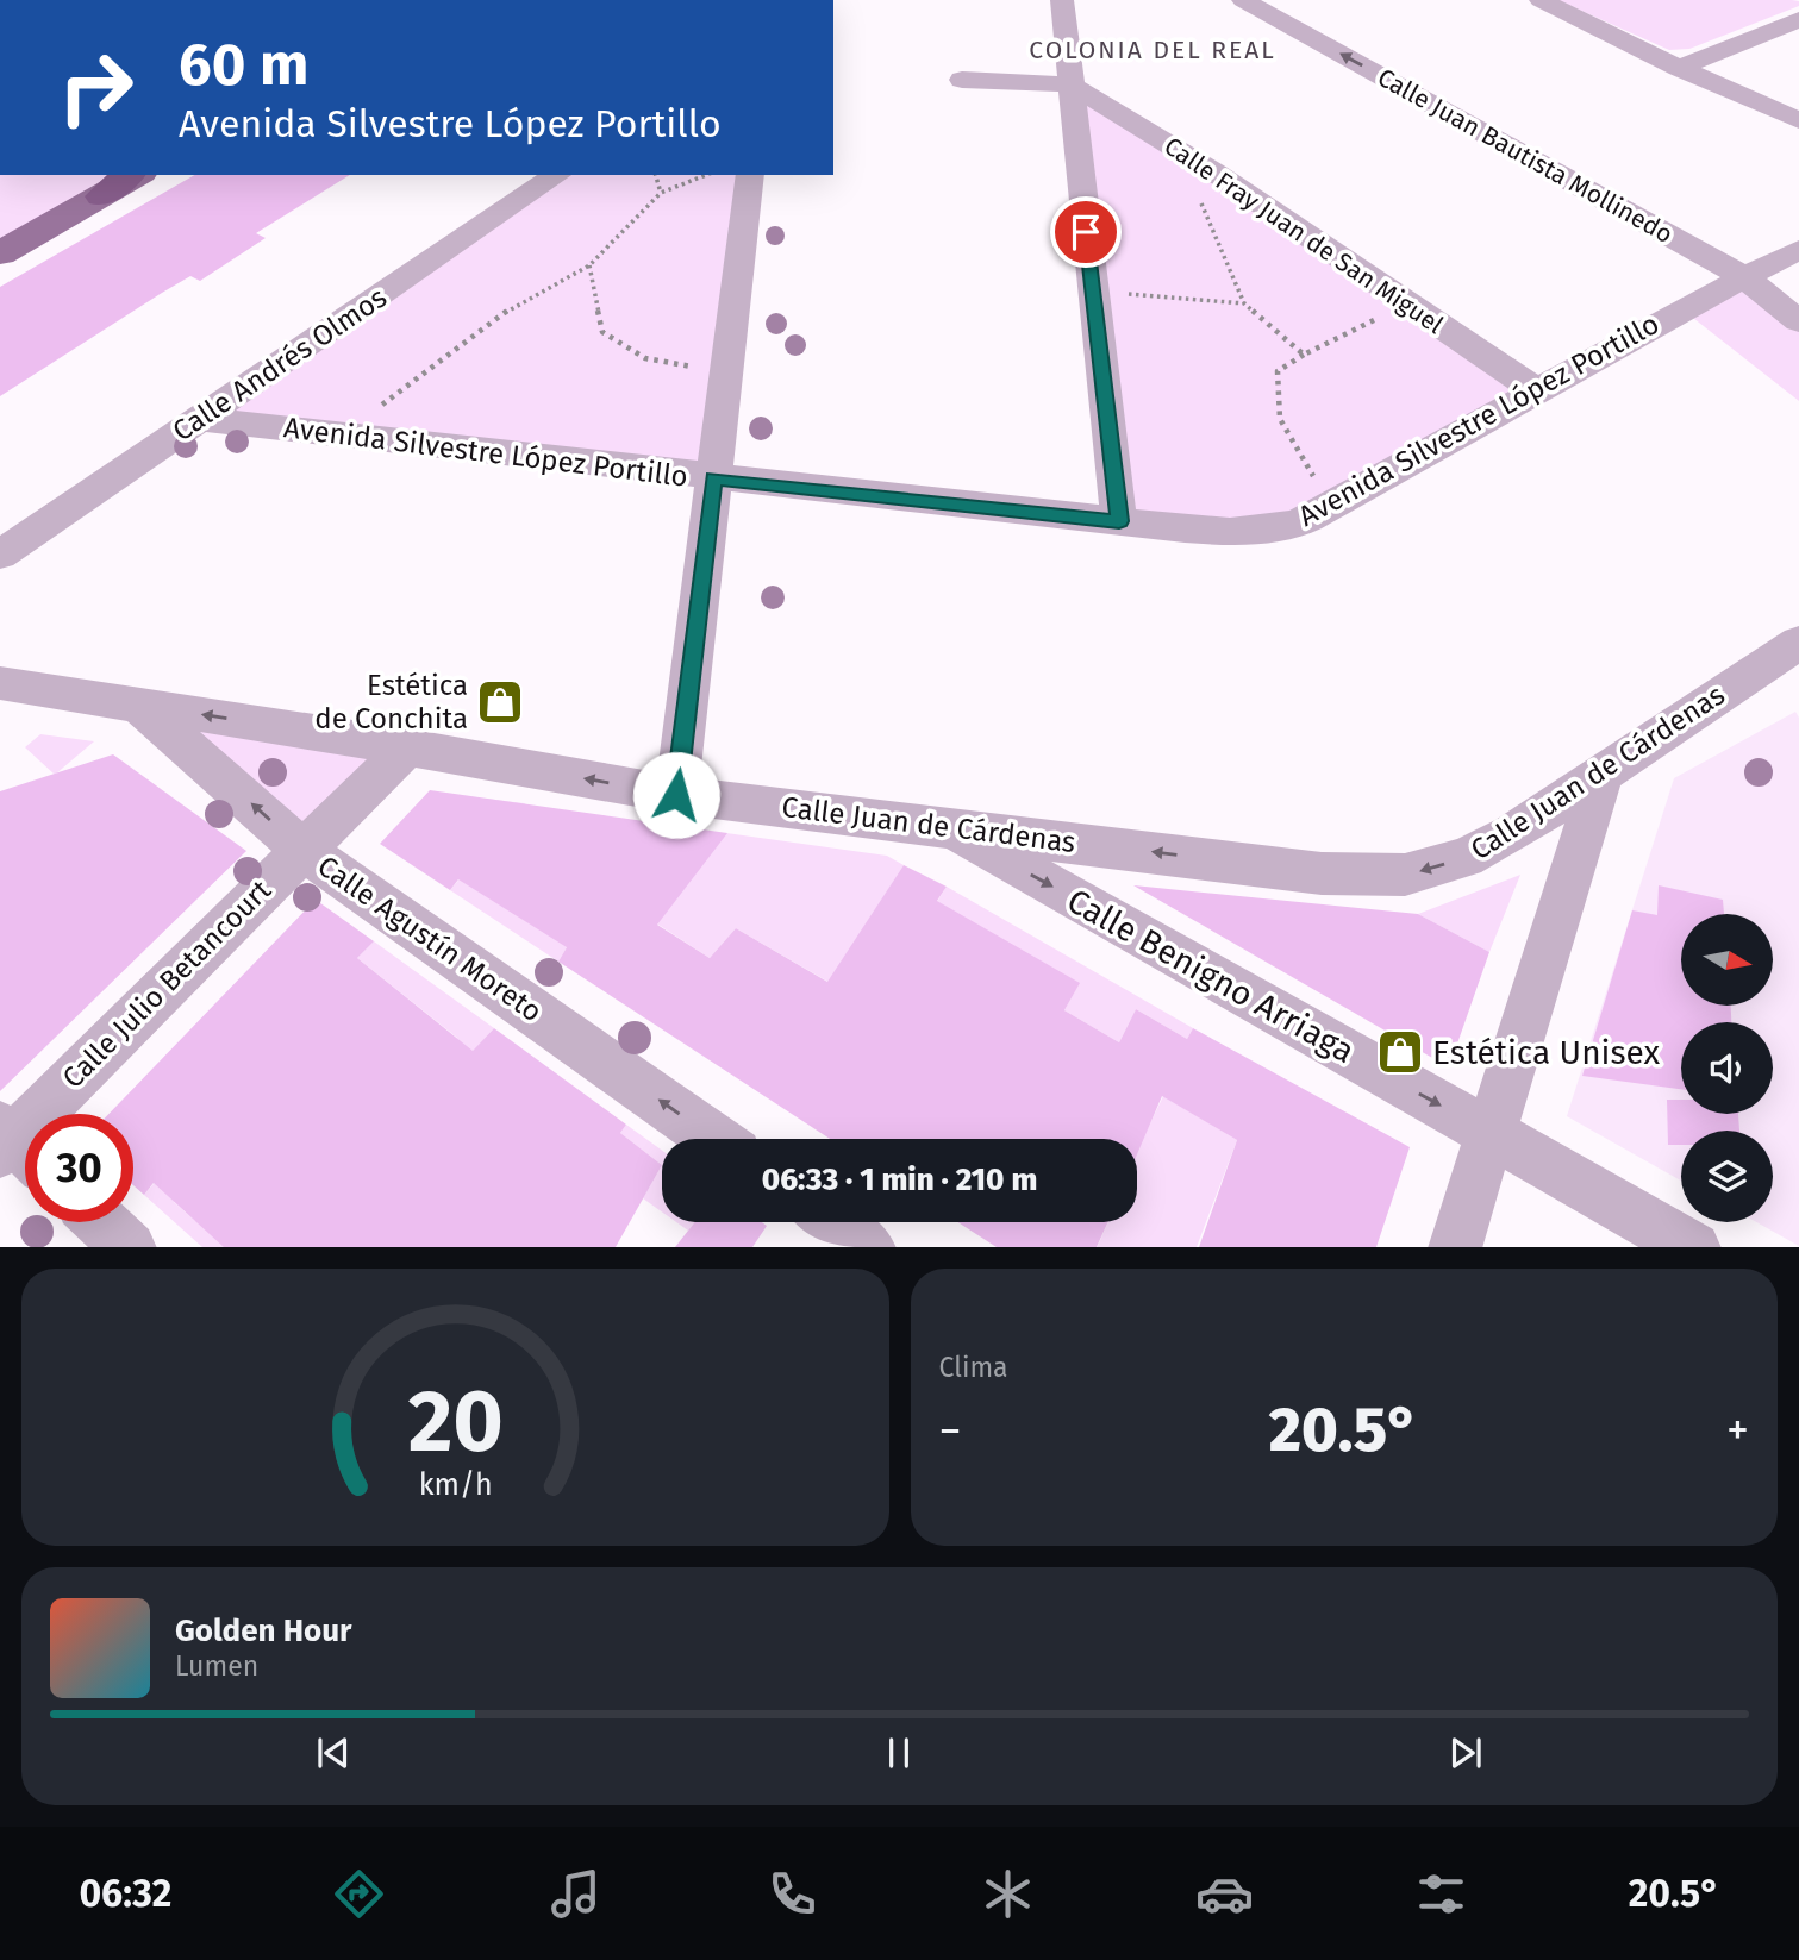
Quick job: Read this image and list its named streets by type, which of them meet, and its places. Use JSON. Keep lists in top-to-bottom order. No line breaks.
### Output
{"streets":{"street":["Calle Juan Bautista Mollinedo","Calle Fray Juan de San Miguel","Calle Andrés Olmos","Avenida Silvestre López Portillo","Calle Juan de Cárdenas","Calle Agustín Moreto","Calle Benigno Arriaga","Calle Julio Betancourt"]},"crossings":[["Calle Juan Bautista Mollinedo","Avenida Silvestre López Portillo"],["Calle Fray Juan de San Miguel","Avenida Silvestre López Portillo"],["Calle Andrés Olmos","Avenida Silvestre López Portillo"],["Calle Juan de Cárdenas","Calle Agustín Moreto"],["Calle Juan de Cárdenas","Calle Benigno Arriaga"],["Calle Juan de Cárdenas","Calle Julio Betancourt"],["Calle Agustín Moreto","Calle Julio Betancourt"]],"one_way":["Calle Juan de Cárdenas","Calle Agustín Moreto","Calle Benigno Arriaga"],"districts":["COLONIA DEL REAL"],"places":{"shop":["Estética de Conchita","Estética Unisex"]},"north":"right","page":{"turn":["60 m","Avenida Silvestre López Portillo"],"limit":"30","trip":"06:33 · 1 min · 210 m","tile":"Clima","heat":["−","20.5°","+"],"song":["Golden Hour","Lumen"],"tabs":["06:32","20.5°"],"gauge":["20","km/h"]}}
